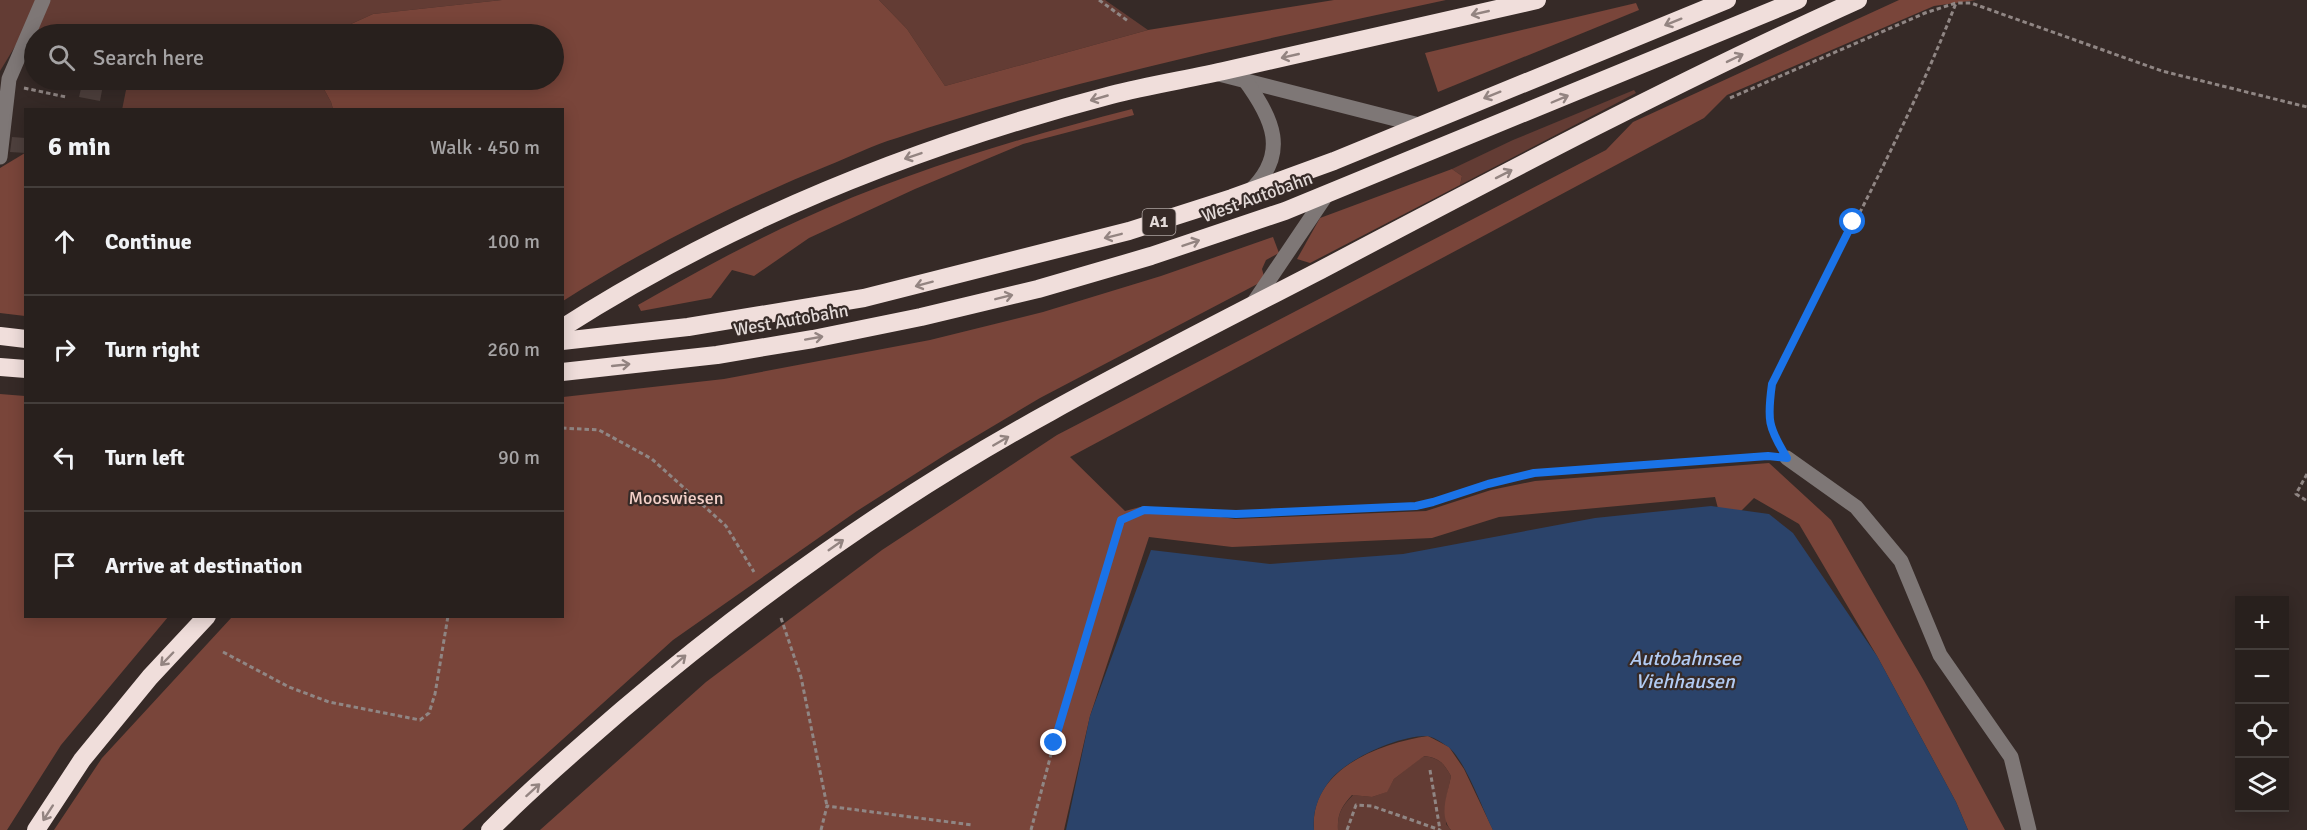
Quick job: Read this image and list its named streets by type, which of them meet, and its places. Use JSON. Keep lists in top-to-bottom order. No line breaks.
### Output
{"streets":{"highway":["West Autobahn","A1"]},"water":["Autobahnsee Viehhausen"],"parks":["Mooswiesen"],"page":{"search":"Search here","heading":["6 min","Walk · 450 m"],"list":[["Continue","100 m"],["Turn right","260 m"],["Turn left","90 m"],"Arrive at destination"],"map_buttons":["+","−"]}}
